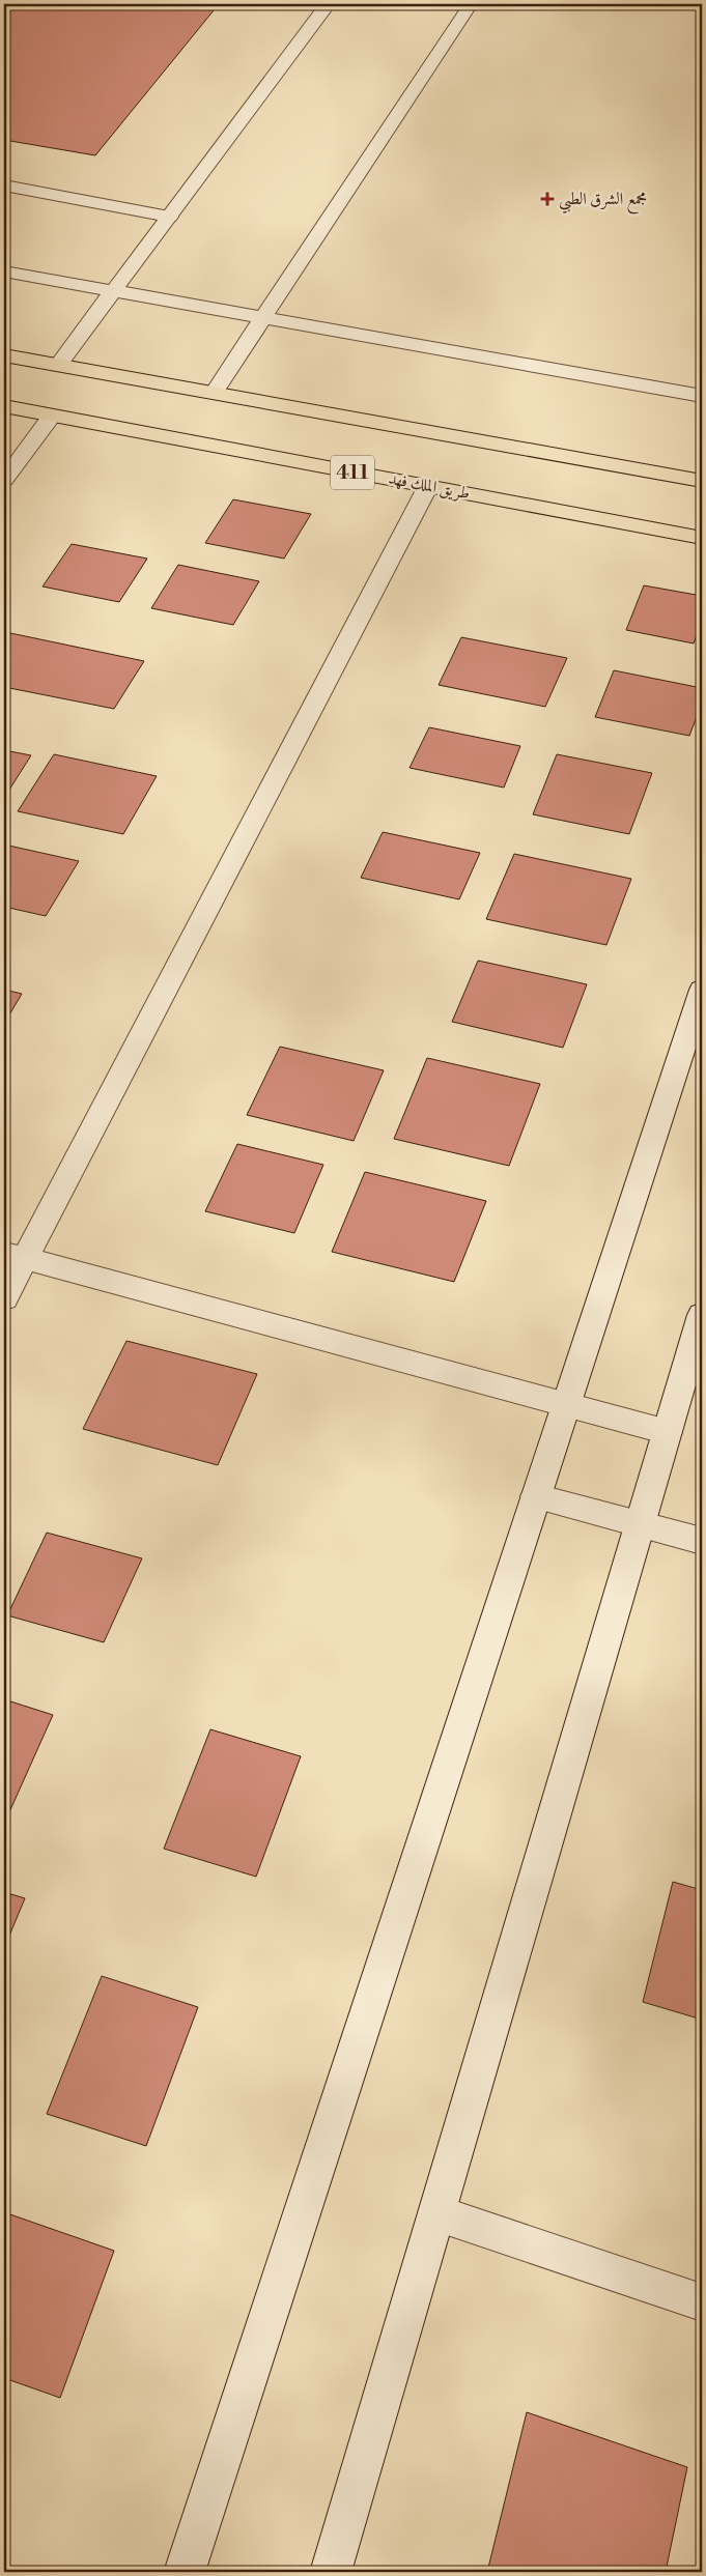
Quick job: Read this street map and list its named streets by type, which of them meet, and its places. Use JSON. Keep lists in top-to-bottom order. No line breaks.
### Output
{"streets":{"main road":["411","طريق الملك فهد"]},"places":{"health":["مجمع الشرق الطبي"]}}
